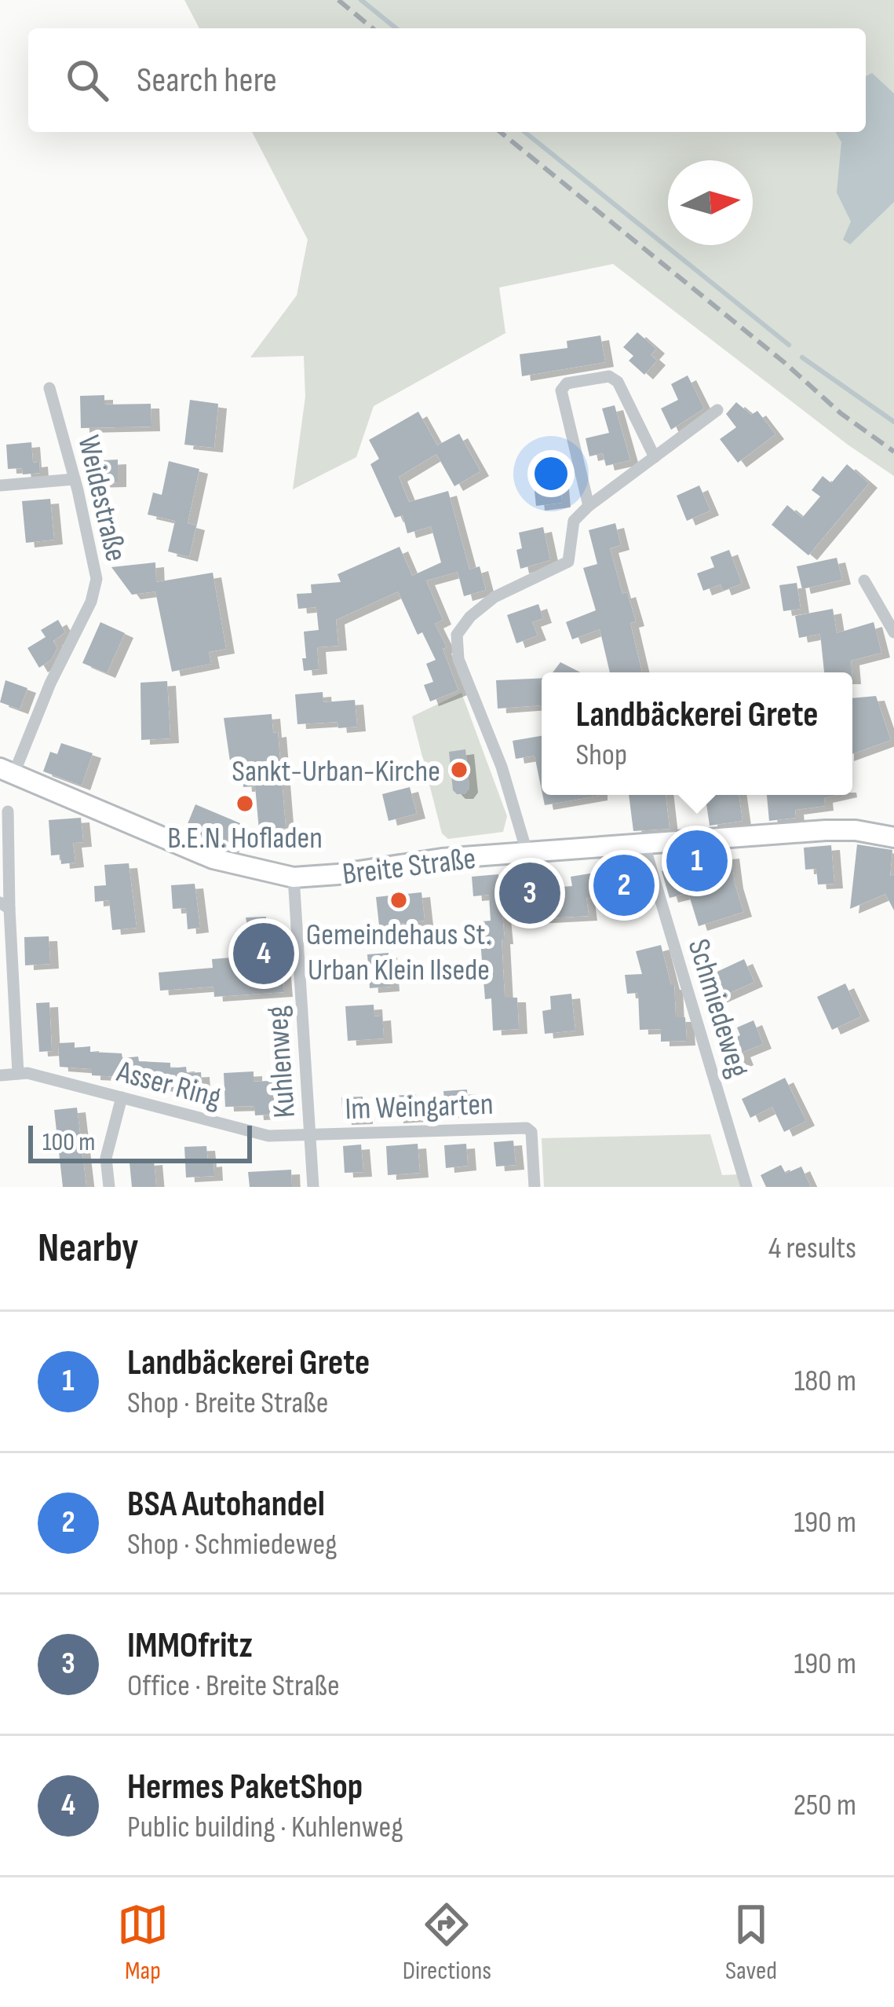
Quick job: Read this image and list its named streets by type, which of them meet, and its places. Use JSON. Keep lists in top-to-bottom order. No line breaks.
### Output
{"streets":{"main road":["Breite Straße"],"street":["Weidestraße","Schmiedeweg","Kuhlenweg","Asser Ring","Im Weingarten"]},"crossings":[["Weidestraße","Breite Straße"],["Breite Straße","Schmiedeweg"],["Breite Straße","Kuhlenweg"],["Kuhlenweg","Asser Ring"],["Kuhlenweg","Im Weingarten"],["Asser Ring","Im Weingarten"]],"places":["Sankt-Urban-Kirche","B.E.N. Hofladen","Gemeindehaus St. Urban Klein Ilsede"],"scale_bar":"100 m","north":"right","page":{"search":"Search here","popup":["Landbäckerei Grete","Shop"],"pins":["1","2","3","4"],"scale":"100 m","heading":["Nearby","4 results"],"list":[{"mark":"1","name":"Landbäckerei Grete","note":"Shop · Breite Straße","value":"180 m"},{"mark":"2","name":"BSA Autohandel","note":"Shop · Schmiedeweg","value":"190 m"},{"mark":"3","name":"IMMOfritz","note":"Office · Breite Straße","value":"190 m"},{"mark":"4","name":"Hermes PaketShop","note":"Public building · Kuhlenweg","value":"250 m"}],"nav":["Map","Directions","Saved"]}}
